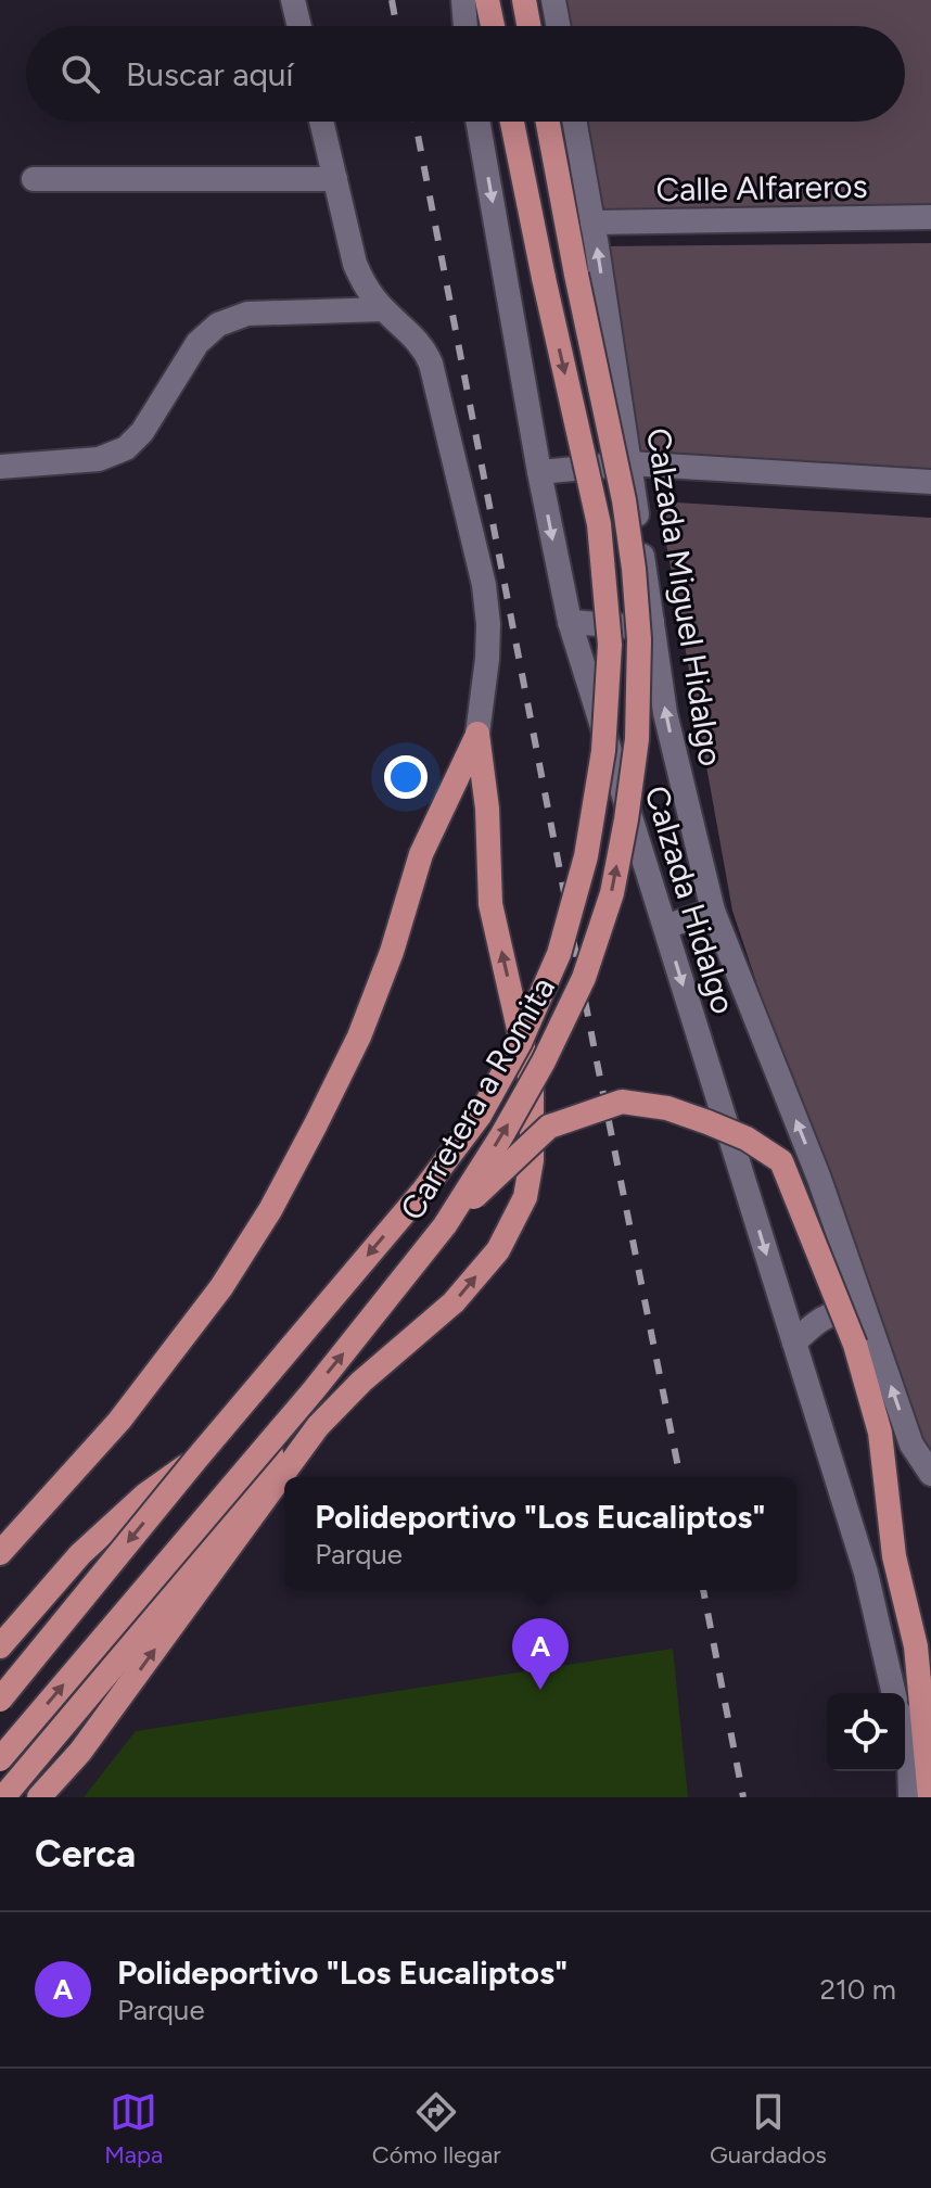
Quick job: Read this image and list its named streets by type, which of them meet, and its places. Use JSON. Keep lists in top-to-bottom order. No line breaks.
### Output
{"streets":{"main road":["Carretera a Romita"],"street":["Calle Alfareros","Calzada Miguel Hidalgo","Calzada Hidalgo"]},"crossings":[["Calle Alfareros","Calzada Miguel Hidalgo"]],"one_way":["Calzada Miguel Hidalgo"],"page":{"search":"Buscar aquí","popup":["Polideportivo \"Los Eucaliptos\"","Parque"],"pins":"A","heading":"Cerca","list":[{"mark":"A","name":"Polideportivo \"Los Eucaliptos\"","note":"Parque","value":"210 m"}],"nav":["Mapa","Cómo llegar","Guardados"]}}
